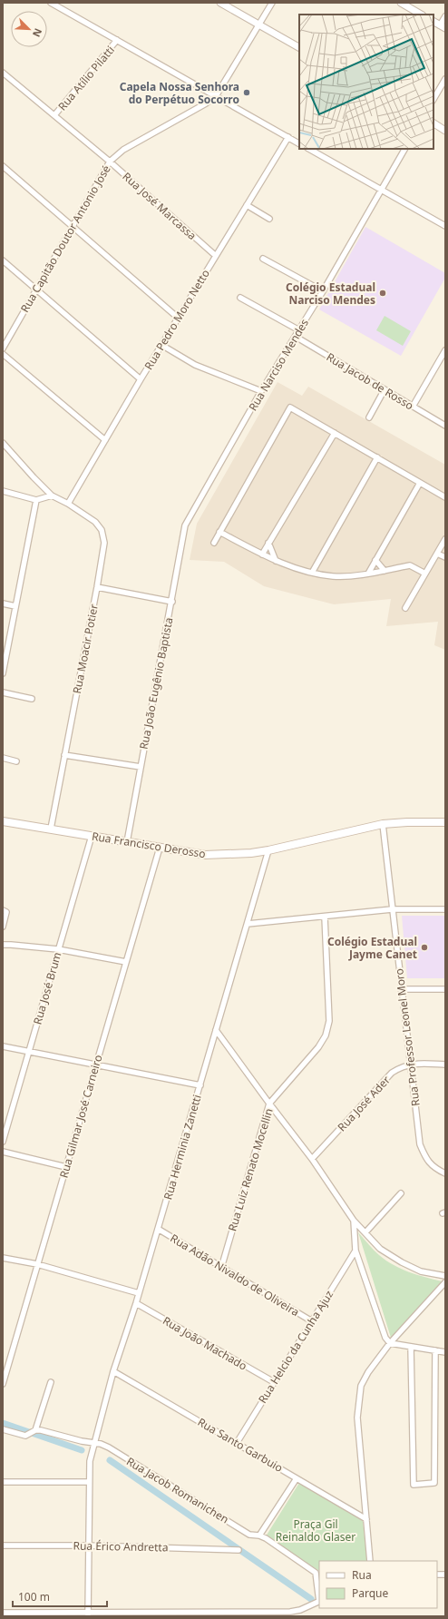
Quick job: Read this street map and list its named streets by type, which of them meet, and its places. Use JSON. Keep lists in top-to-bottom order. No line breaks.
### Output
{"streets":{"main road":["Rua Francisco Derosso"],"street":["Rua Atílio Pilatti","Rua José Marcassa","Rua Capitão Doutor Antonio José","Rua Pedro Moro Netto","Rua Narciso Mendes","Rua Jacob de Rosso","Rua Moacir Potier","Rua João Eugênio Baptista","Rua José Brum","Rua Professor Leonel Moro","Rua José Ader","Rua Gilmar José Carneiro","Rua Herminia Zanetti","Rua Luiz Renato Mocellin","Rua Adão Nivaldo de Oliveira","Rua João Machado","Rua Helcio da Cunha Ajuz","Rua Santo Garbuio","Rua Jacob Romanichen","Rua Érico Andretta"]},"crossings":[["Rua Atílio Pilatti","Rua José Marcassa"],["Rua José Marcassa","Rua Capitão Doutor Antonio José"],["Rua José Marcassa","Rua Pedro Moro Netto"],["Rua Pedro Moro Netto","Rua Moacir Potier"],["Rua Narciso Mendes","Rua Jacob de Rosso"],["Rua Narciso Mendes","Rua João Eugênio Baptista"],["Rua Moacir Potier","Rua Francisco Derosso"],["Rua João Eugênio Baptista","Rua Francisco Derosso"],["Rua Francisco Derosso","Rua José Brum"],["Rua Francisco Derosso","Rua Professor Leonel Moro"],["Rua Francisco Derosso","Rua Gilmar José Carneiro"],["Rua Francisco Derosso","Rua Herminia Zanetti"],["Rua Professor Leonel Moro","Rua José Ader"],["Rua Herminia Zanetti","Rua Adão Nivaldo de Oliveira"],["Rua Herminia Zanetti","Rua João Machado"],["Rua Herminia Zanetti","Rua Santo Garbuio"],["Rua Herminia Zanetti","Rua Jacob Romanichen"],["Rua Herminia Zanetti","Rua Érico Andretta"],["Rua Luiz Renato Mocellin","Rua Adão Nivaldo de Oliveira"],["Rua Adão Nivaldo de Oliveira","Rua Helcio da Cunha Ajuz"],["Rua João Machado","Rua Helcio da Cunha Ajuz"],["Rua Helcio da Cunha Ajuz","Rua Santo Garbuio"]],"parks":["Praça Gil Reinaldo Glaser"],"places":["Capela Nossa Senhora do Perpétuo Socorro","Colégio Estadual Narciso Mendes","Colégio Estadual Jayme Canet"],"legend":["Rua","Parque"],"scale_bar":"100 m","north":"bottom right"}
